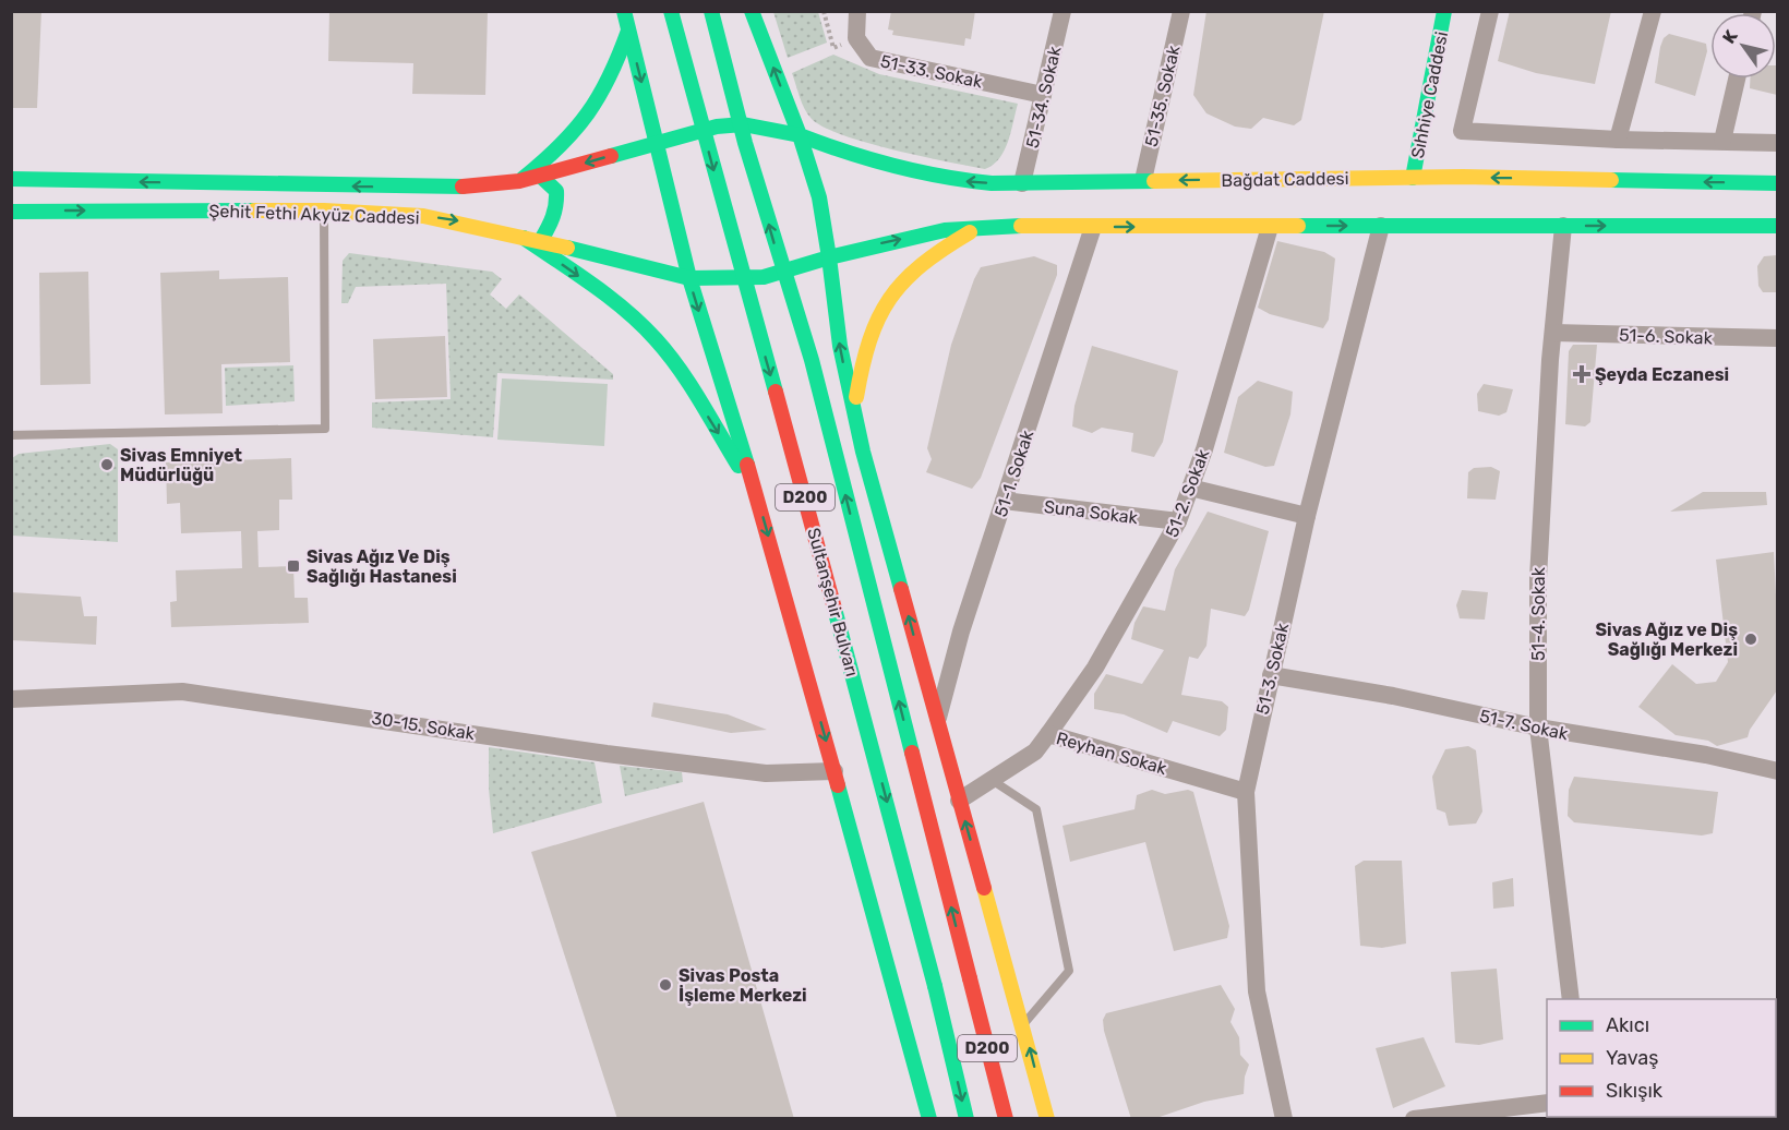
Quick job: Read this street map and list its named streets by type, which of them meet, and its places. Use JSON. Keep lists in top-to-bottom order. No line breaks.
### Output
{"streets":{"main road":["Sıhhiye Caddesi","Bağdat Caddesi","Şehit Fethi Akyüz Caddesi","D200","Sultanşehir Bulvarı"],"street":["51-33. Sokak","51-35. Sokak","51-34. Sokak","51-6. Sokak","51-1. Sokak","51-2. Sokak","Suna Sokak","51-4. Sokak","51-3. Sokak","51-7. Sokak","30-15. Sokak","Reyhan Sokak"]},"crossings":[["51-33. Sokak","51-34. Sokak"],["Sıhhiye Caddesi","Bağdat Caddesi"],["51-35. Sokak","Bağdat Caddesi"],["51-34. Sokak","Bağdat Caddesi"],["Bağdat Caddesi","Şehit Fethi Akyüz Caddesi"],["51-6. Sokak","51-4. Sokak"],["51-1. Sokak","Suna Sokak"],["51-2. Sokak","Suna Sokak"],["51-2. Sokak","Reyhan Sokak"],["51-4. Sokak","51-7. Sokak"],["51-3. Sokak","51-7. Sokak"],["51-3. Sokak","Reyhan Sokak"]],"places":{"health":["Şeyda Eczanesi"],"other":["Sivas Emniyet Müdürlüğü","Sivas Ağız ve Diş Sağlığı Merkezi","Sivas Posta İşleme Merkezi"],"transit":["Sivas Ağız Ve Diş Sağlığı Hastanesi"]},"legend":["Akıcı","Yavaş","Sıkışık"],"north":"top left"}
